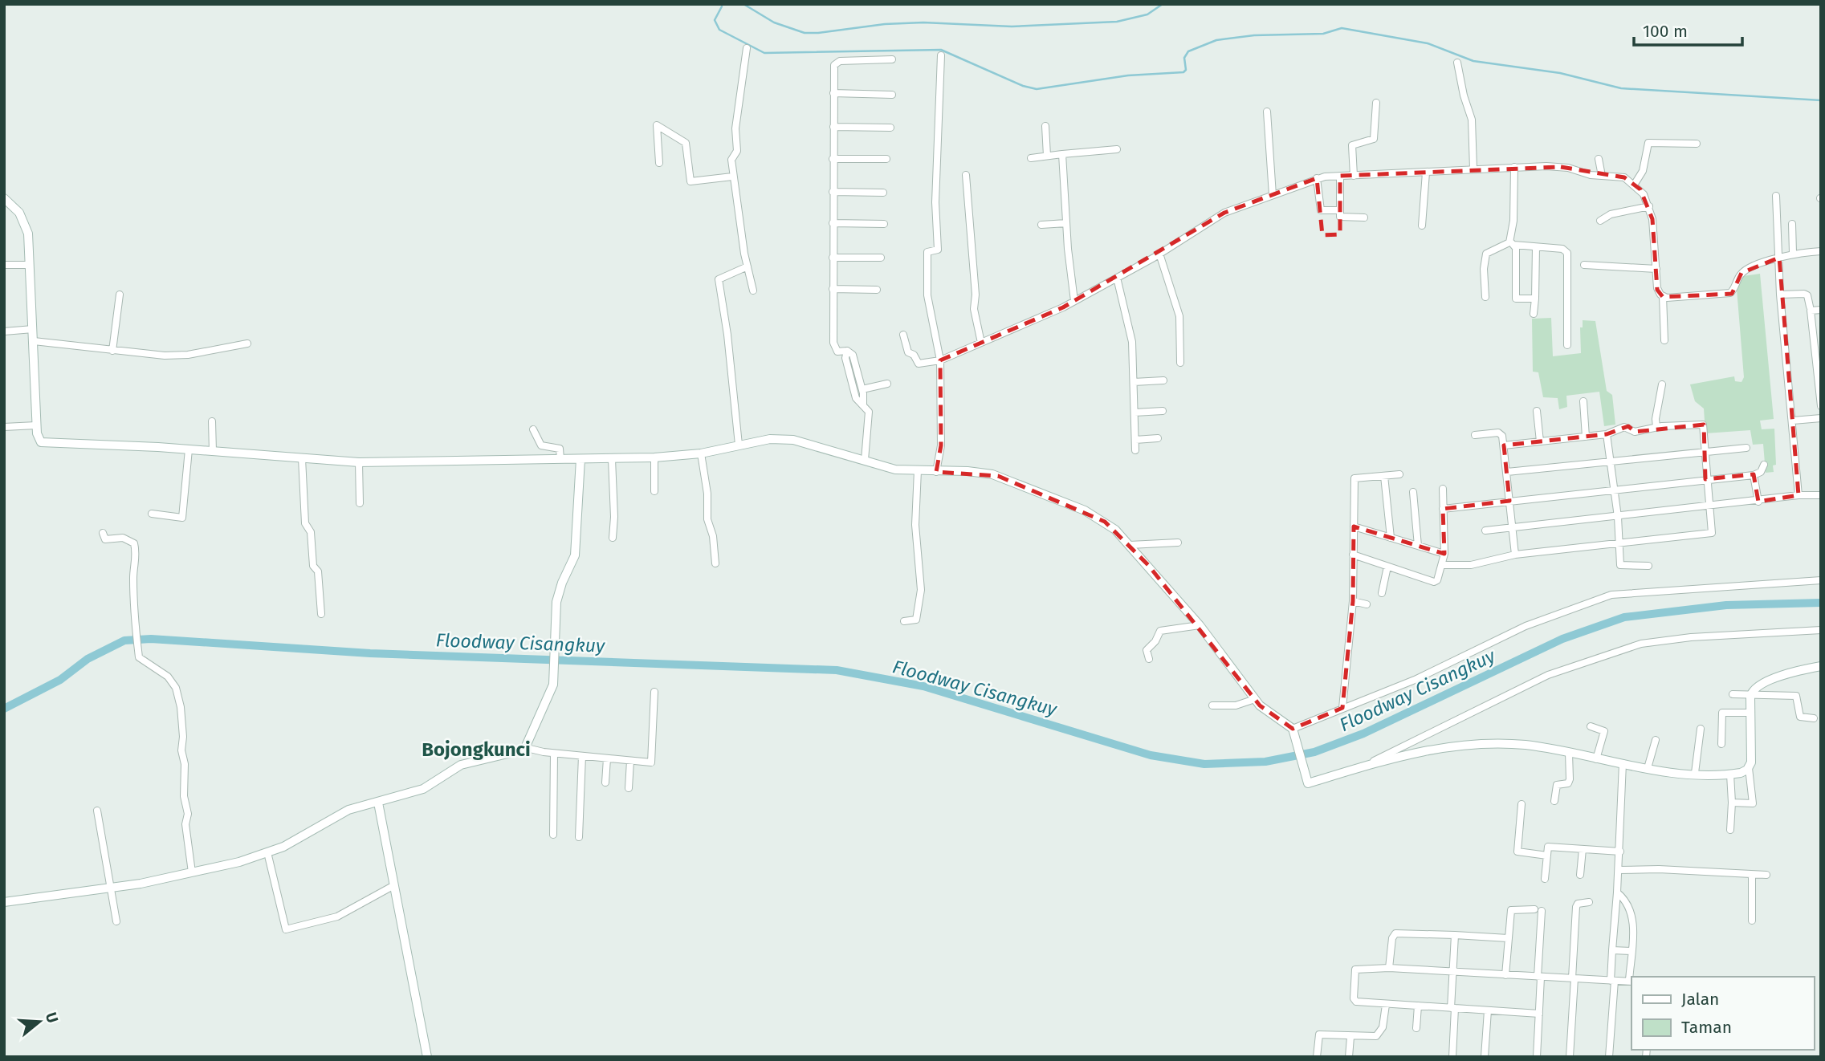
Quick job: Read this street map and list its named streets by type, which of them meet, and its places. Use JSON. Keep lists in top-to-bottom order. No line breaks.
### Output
{"districts":["Bojongkunci"],"water":["Floodway Cisangkuy"],"legend":["Jalan","Taman"],"scale_bar":"100 m","north":"right"}
